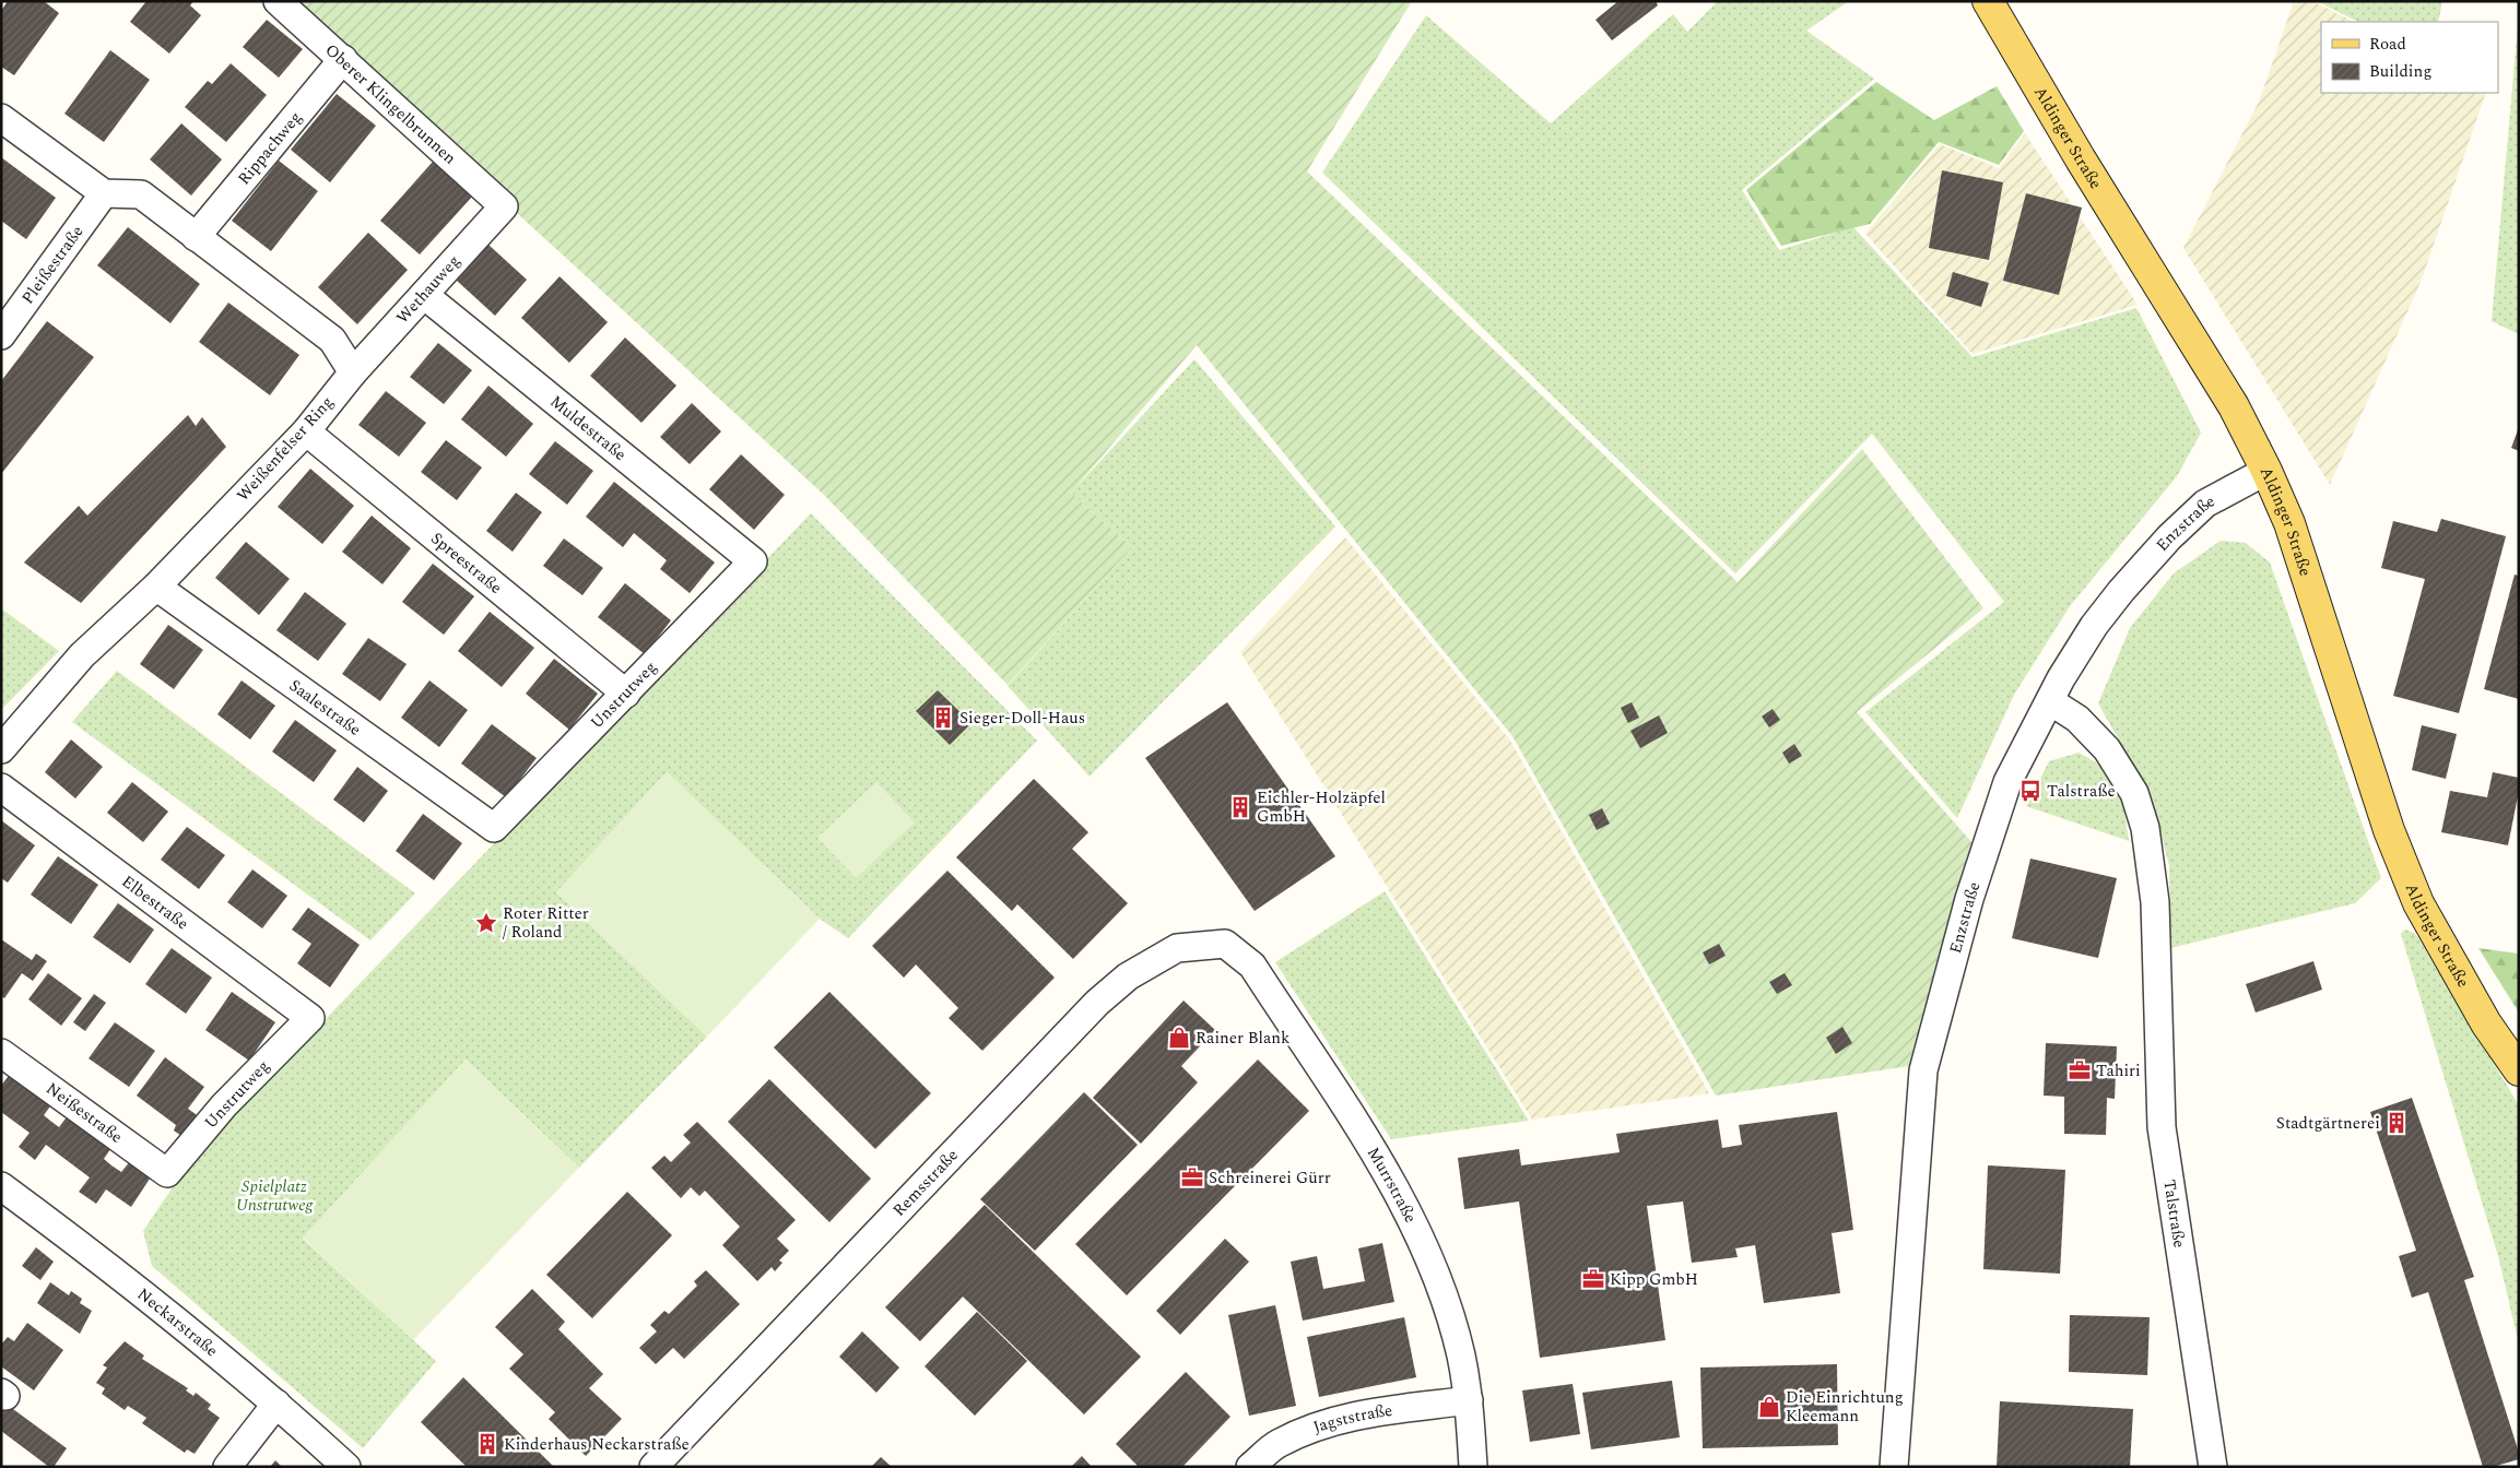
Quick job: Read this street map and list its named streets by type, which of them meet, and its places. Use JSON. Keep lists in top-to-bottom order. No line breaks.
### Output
{"streets":{"main road":["Aldinger Straße"],"street":["Oberer Klingelbrunnen","Rippachweg","Pleißestraße","Wethauweg","Muldestraße","Weißenfelser Ring","Enzstraße","Spreestraße","Unstrutweg","Saalestraße","Elbestraße","Neißestraße","Remsstraße","Murrstraße","Talstraße","Neckarstraße","Jagststraße"]},"crossings":[["Oberer Klingelbrunnen","Rippachweg"],["Oberer Klingelbrunnen","Wethauweg"],["Aldinger Straße","Enzstraße"],["Wethauweg","Muldestraße"],["Wethauweg","Weißenfelser Ring"],["Muldestraße","Unstrutweg"],["Weißenfelser Ring","Spreestraße"],["Weißenfelser Ring","Saalestraße"],["Enzstraße","Talstraße"],["Spreestraße","Unstrutweg"],["Unstrutweg","Saalestraße"],["Unstrutweg","Elbestraße"],["Unstrutweg","Neißestraße"],["Remsstraße","Murrstraße"],["Murrstraße","Jagststraße"]],"parks":["Spielplatz Unstrutweg"],"places":{"building":["Sieger-Doll-Haus","Eichler-Holzäpfel GmbH","Stadtgärtnerei","Kinderhaus Neckarstraße"],"bus stop":["Talstraße"],"place":["Roter Ritter / Roland"],"shop":["Rainer Blank","Die Einrichtung Kleemann"],"office":["Tahiri","Schreinerei Gürr","Kipp GmbH"]},"legend":["Road","Building"]}
